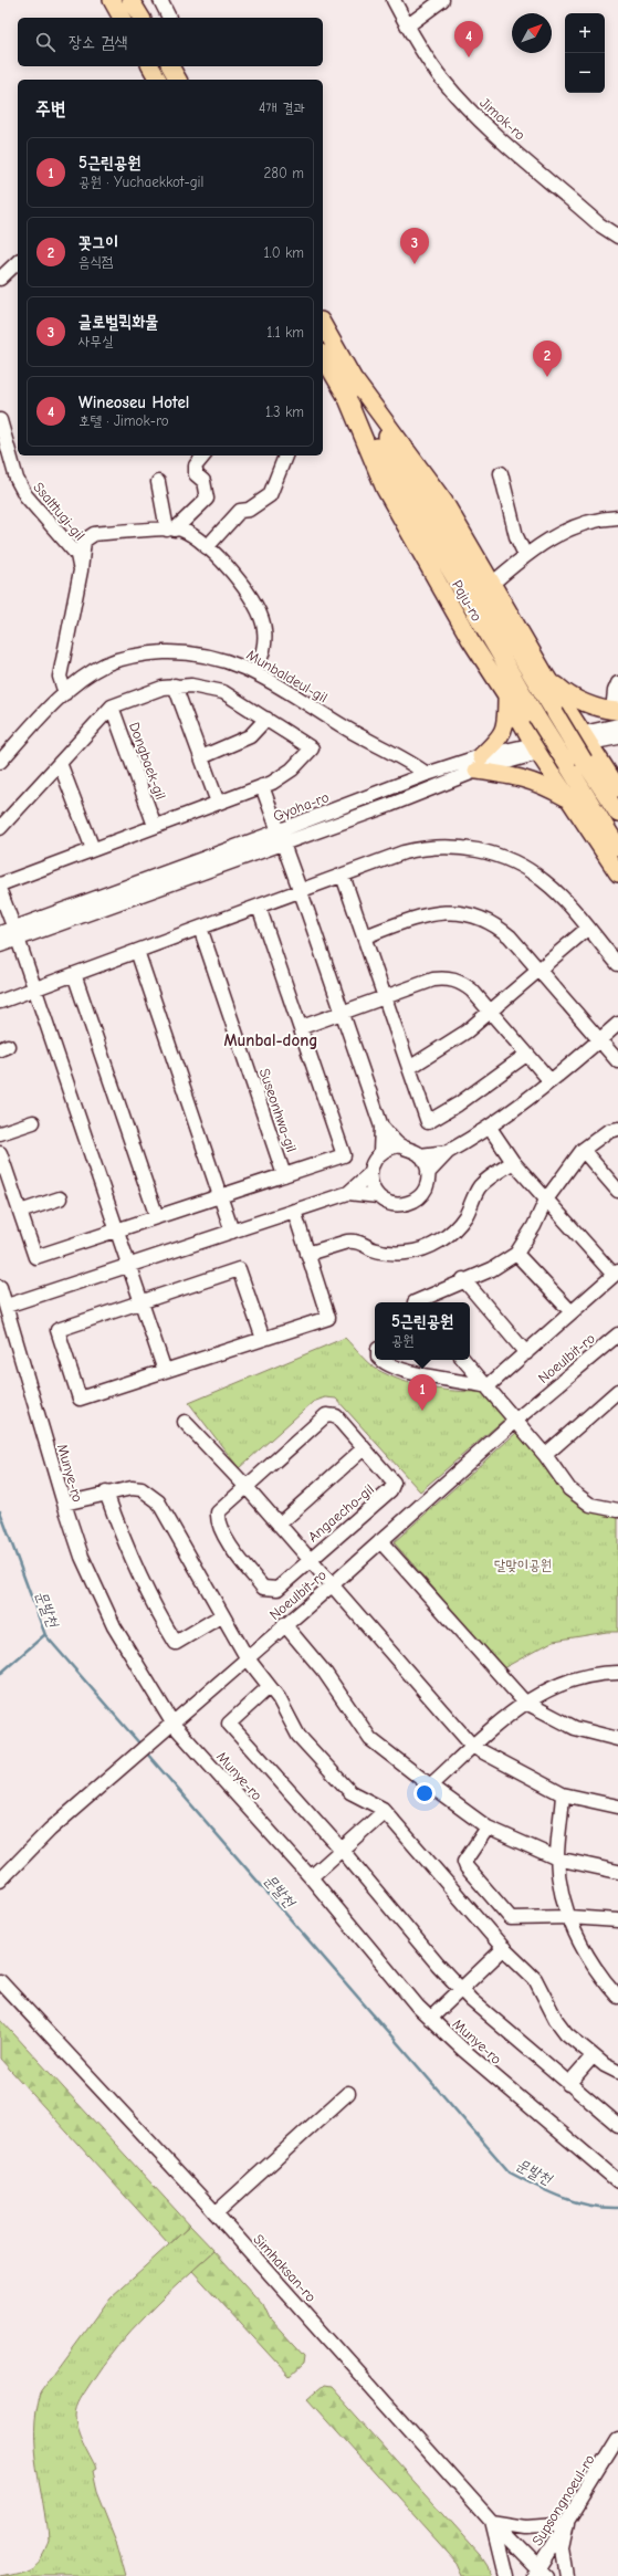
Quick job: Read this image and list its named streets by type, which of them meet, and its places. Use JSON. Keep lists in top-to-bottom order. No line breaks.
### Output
{"streets":{"main road":["Paju-ro"],"street":["Jimok-ro","Ssalttugi-gil","Munbaldeul-gil","Dongbaek-gil","Gyoha-ro","Suseonhwa-gil","Noeulbit-ro","Munye-ro","Angaecho-gil","Simhaksan-ro","Supsongnoeul-ro"]},"crossings":[["Ssalttugi-gil","Munbaldeul-gil"],["Munbaldeul-gil","Gyoha-ro"],["Noeulbit-ro","Munye-ro"],["Simhaksan-ro","Supsongnoeul-ro"]],"districts":["Munbal-dong"],"water":["문발천"],"parks":["달맞이공원"],"north":"top right","page":{"map_buttons":["+","−"],"search":"장소 검색","pins":["4","3","2","1"],"heading":["주변","4개 결과"],"list":[{"mark":"1","name":"5근린공원","note":"공원 · Yuchaekkot-gil","value":"280 m"},{"mark":"2","name":"꼿그이","note":"음식점","value":"1.0 km"},{"mark":"3","name":"글로벌퀵화물","note":"사무실","value":"1.1 km"},{"mark":"4","name":"Wineoseu Hotel","note":"호텔 · Jimok-ro","value":"1.3 km"}],"popup":["5근린공원","공원"]}}
